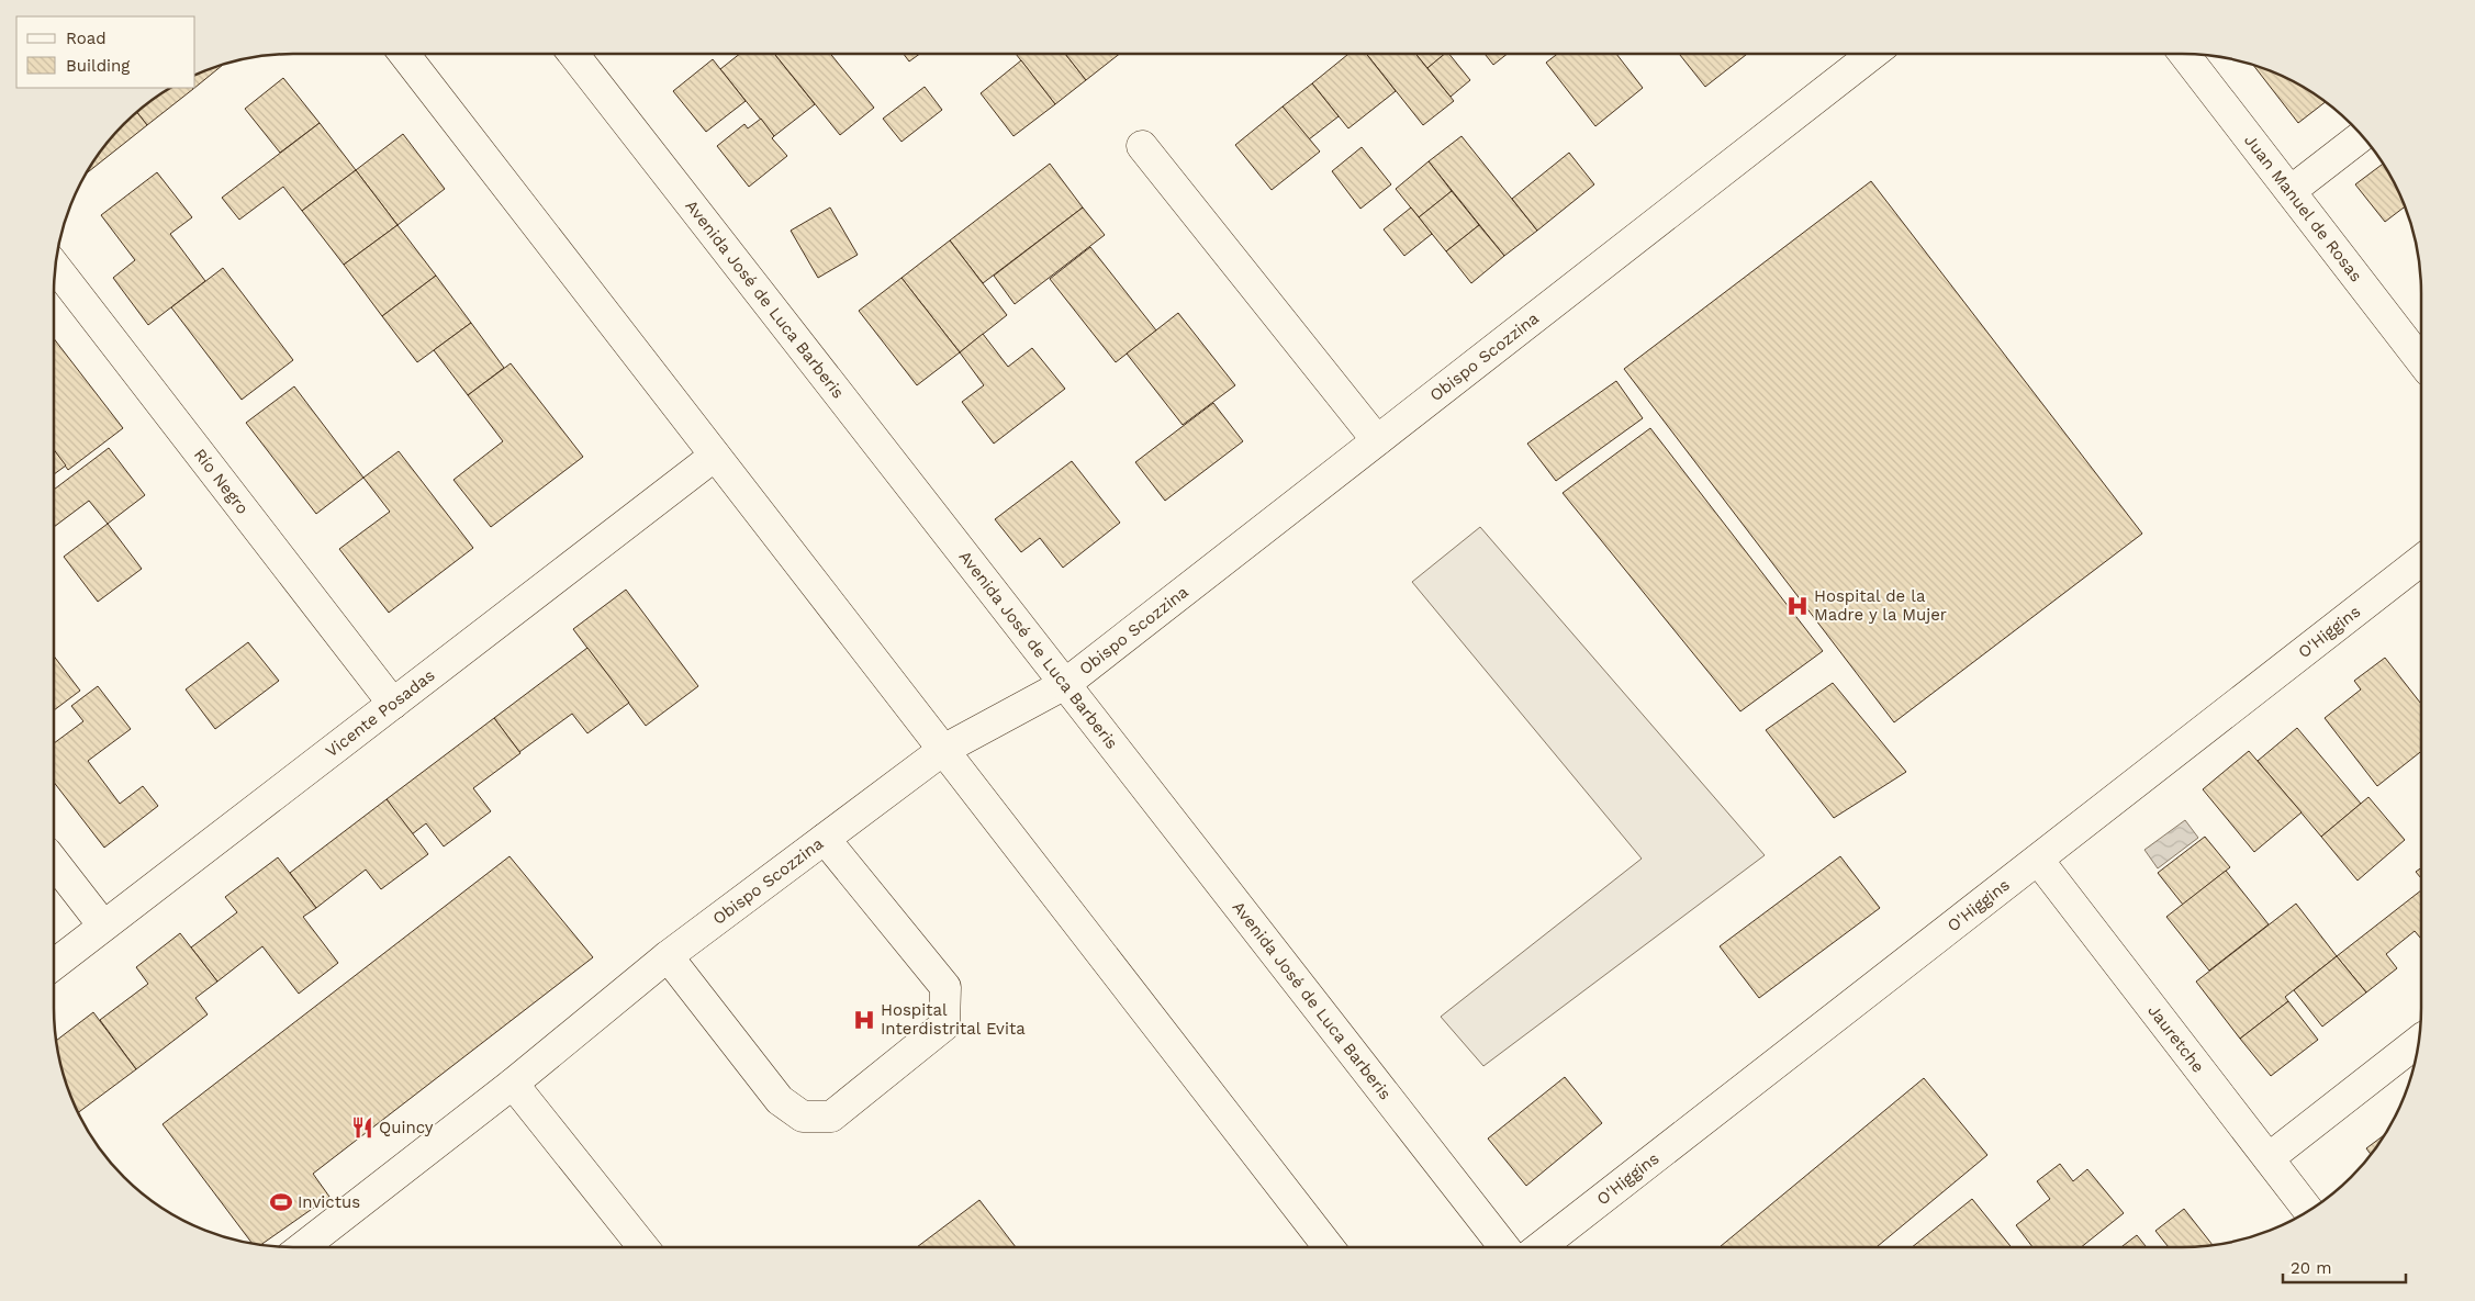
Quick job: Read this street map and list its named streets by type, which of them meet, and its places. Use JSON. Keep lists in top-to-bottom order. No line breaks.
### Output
{"streets":{"street":["Juan Manuel de Rosas","Avenida José de Luca Barberis","Obispo Scozzina","Río Negro","O'Higgins","Vicente Posadas","Jauretche"]},"crossings":[["Avenida José de Luca Barberis","Obispo Scozzina"],["Río Negro","Vicente Posadas"],["O'Higgins","Jauretche"]],"places":{"hospital":["Hospital de la Madre y la Mujer","Hospital Interdistrital Evita"],"restaurant":["Quincy"],"sports":["Invictus"]},"legend":["Road","Building"],"scale_bar":"20 m"}
